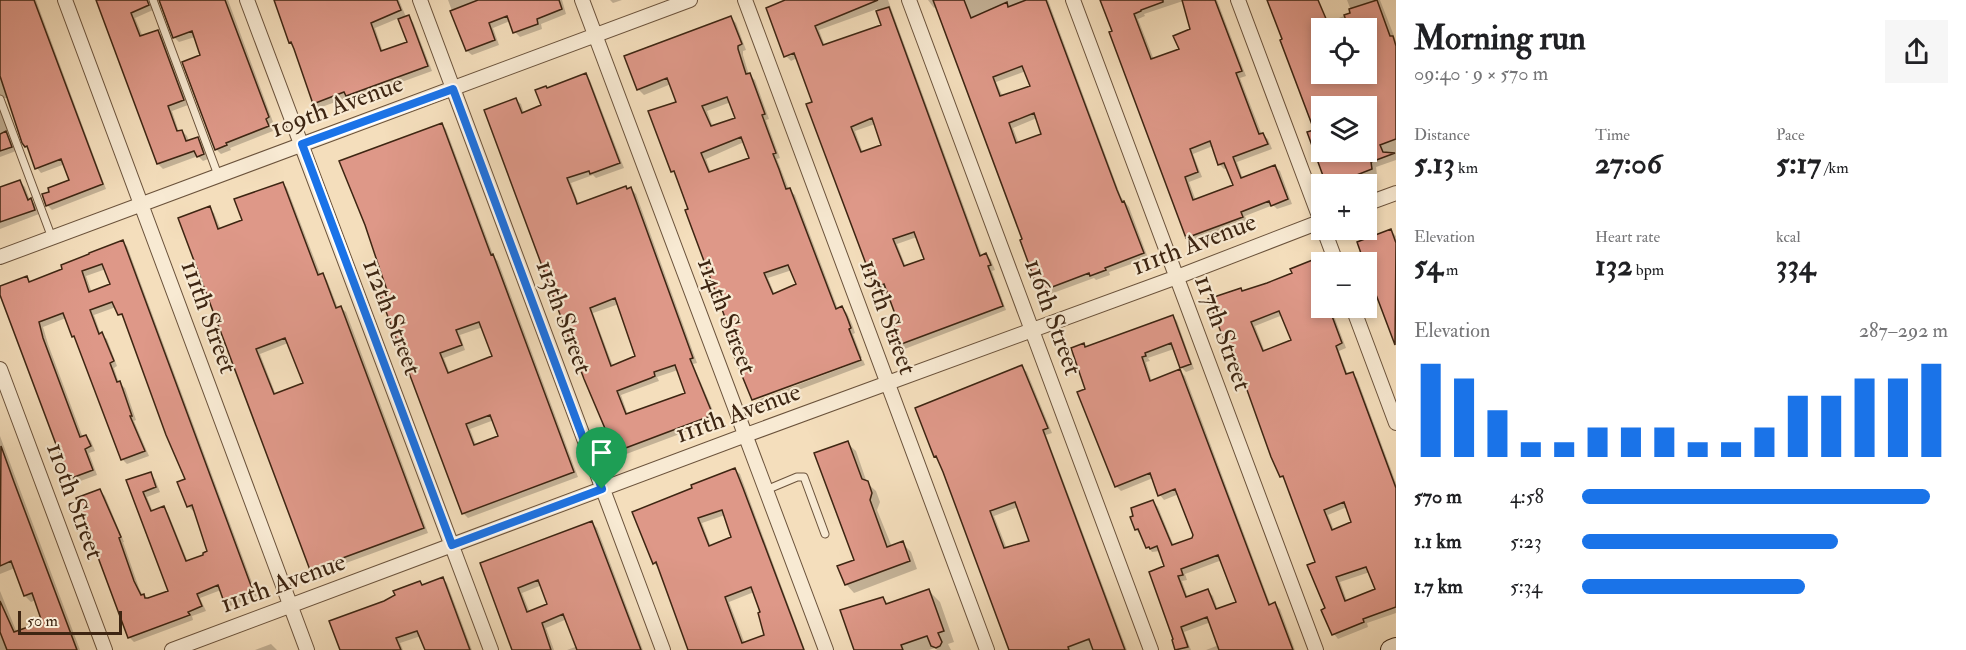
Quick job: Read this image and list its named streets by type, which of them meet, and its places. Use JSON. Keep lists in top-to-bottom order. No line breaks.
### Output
{"streets":{"street":["109th Avenue","111th Avenue","114th Street","111th Street","112th Street","113th Street","115th Street","116th Street","117th Street","110th Street"]},"crossings":[["109th Avenue","114th Street"],["109th Avenue","111th Street"],["109th Avenue","112th Street"],["109th Avenue","113th Street"],["111th Avenue","114th Street"],["111th Avenue","111th Street"],["111th Avenue","112th Street"],["111th Avenue","113th Street"],["111th Avenue","115th Street"],["111th Avenue","116th Street"],["111th Avenue","117th Street"]],"scale_bar":"50 m","page":{"heading":["Morning run","09:40 · 9 × 570 m"],"map_buttons":["+","−"],"stats":[["Distance","5.13 km"],["Time","27:06"],["Pace","5:17 /km"],["Elevation","54 m"],["Heart rate","132 bpm"],["kcal","334"]],"chart":["Elevation","287–292 m"],"list":[{"name":"570 m","note":"4:58"},{"name":"1.1 km","note":"5:23"},{"name":"1.7 km","note":"5:34"}],"scale":"50 m"}}
